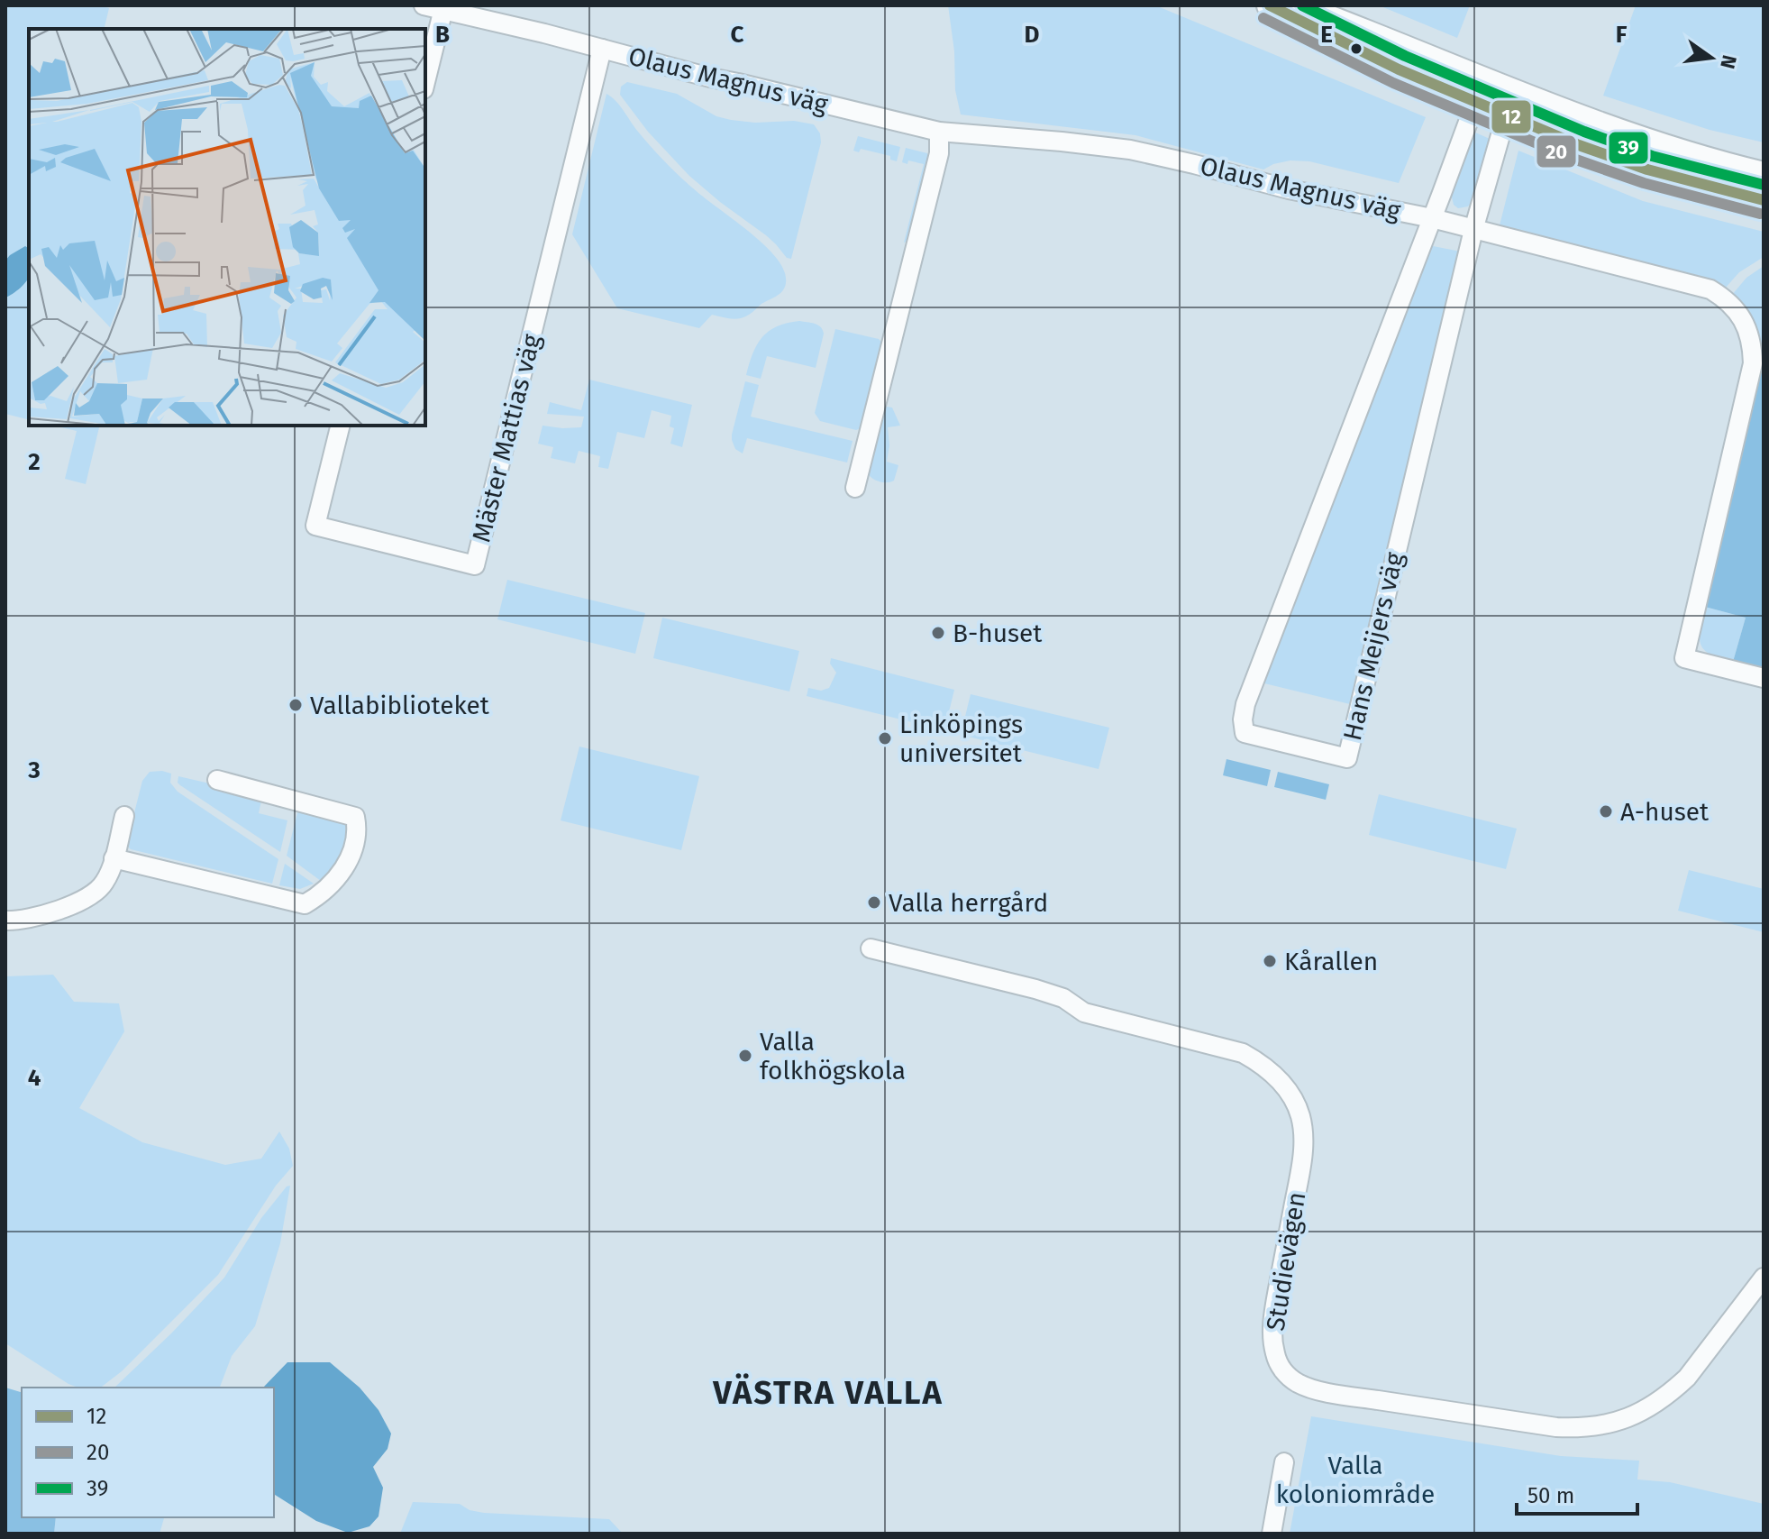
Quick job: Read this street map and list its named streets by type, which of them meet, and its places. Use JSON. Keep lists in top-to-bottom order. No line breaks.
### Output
{"streets":{"street":["Olaus Magnus väg","Mäster Mattias väg","Hans Meijers väg","Studievägen"]},"crossings":[["Olaus Magnus väg","Mäster Mattias väg"],["Olaus Magnus väg","Hans Meijers väg"]],"districts":["VÄSTRA VALLA"],"parks":["Valla koloniområde"],"places":["B-huset","Vallabiblioteket","Linköpings universitet","A-huset","Valla herrgård","Kårallen","Valla folkhögskola"],"lines":["transit line 12","transit line 39","transit line 20"],"legend":["12","20","39"],"scale_bar":"50 m","north":"right","grid":{"columns":["B","C","D","E","F"],"rows":["2","3","4"]}}
